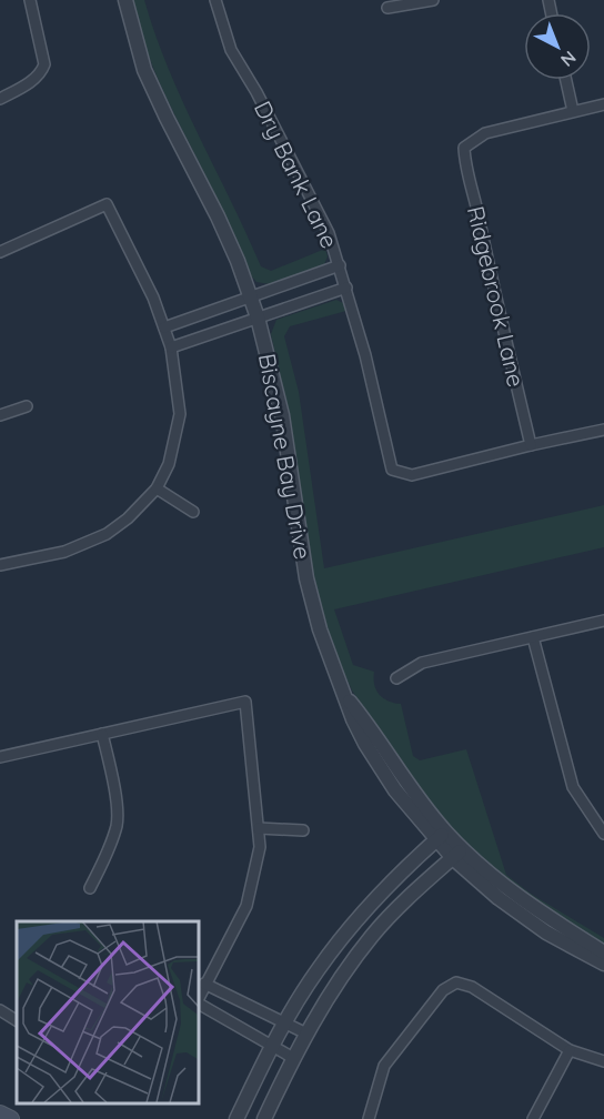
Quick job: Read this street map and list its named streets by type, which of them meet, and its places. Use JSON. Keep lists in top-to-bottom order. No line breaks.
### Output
{"streets":{"street":["Dry Bank Lane","Ridgebrook Lane","Biscayne Bay Drive"]},"crossings":[["Dry Bank Lane","Ridgebrook Lane"]],"north":"bottom right"}
